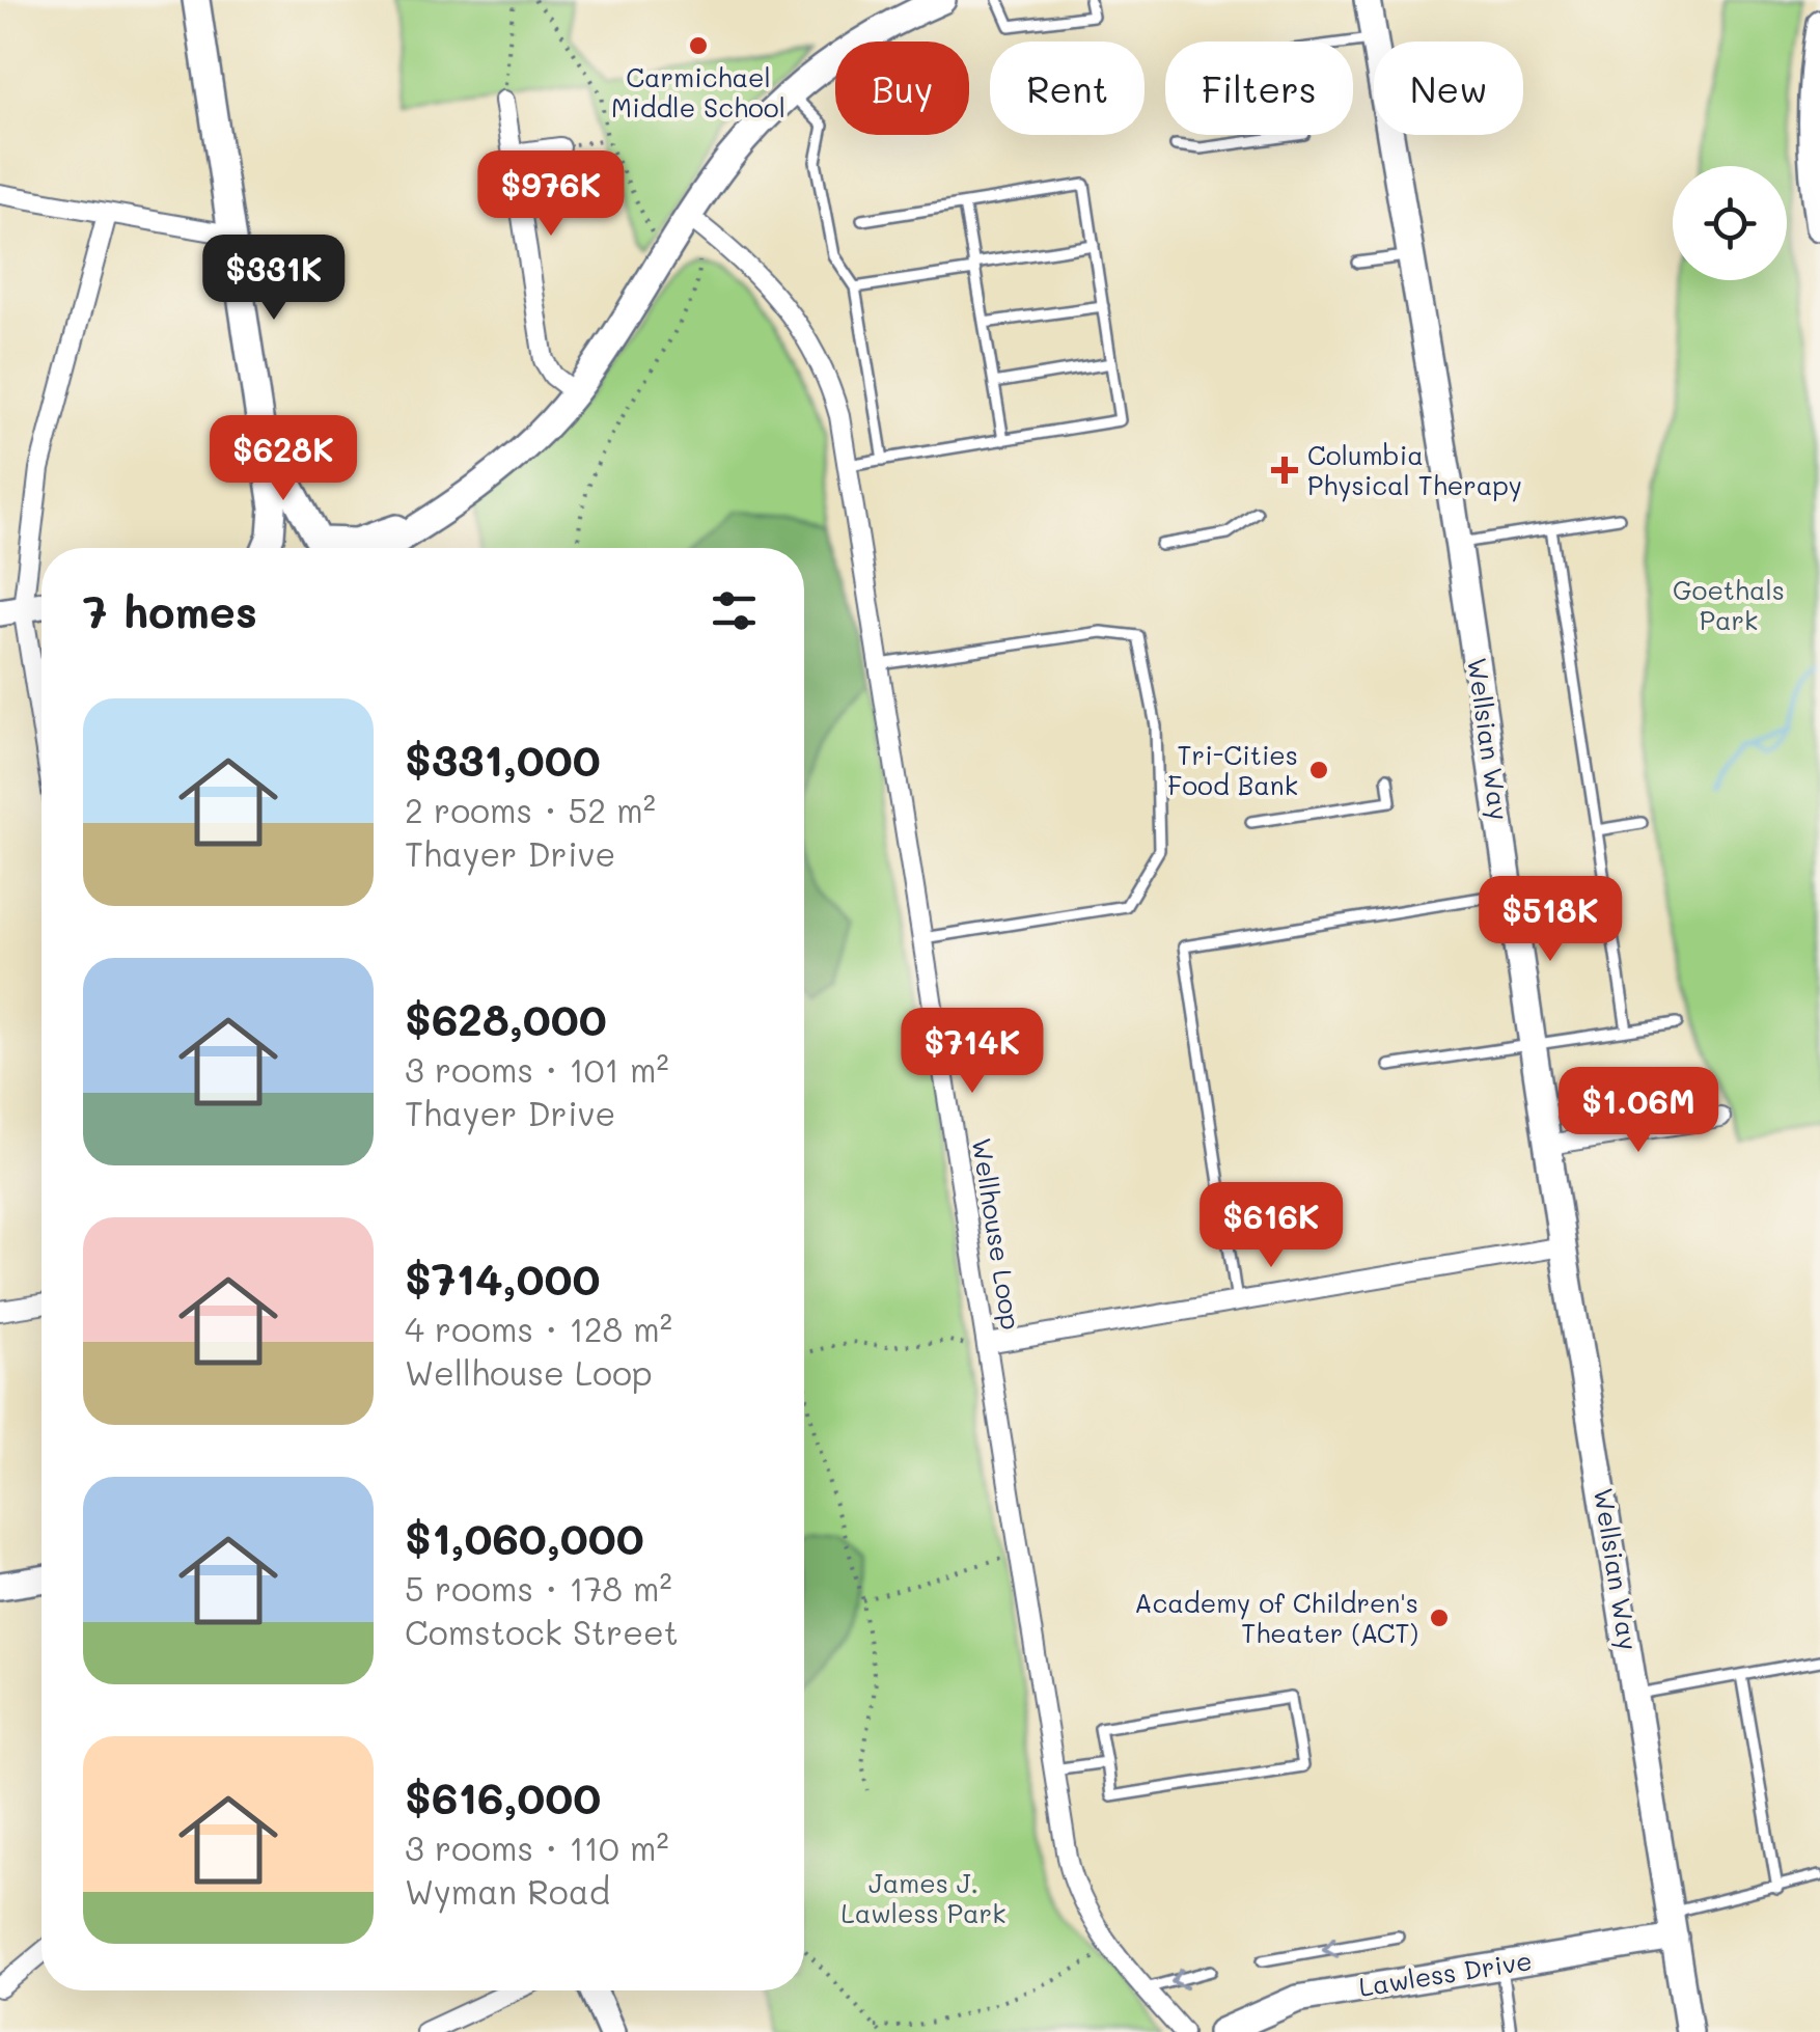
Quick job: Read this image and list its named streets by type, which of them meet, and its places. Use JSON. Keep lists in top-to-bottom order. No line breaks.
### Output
{"streets":{"main road":["Wellsian Way","Lawless Drive"],"street":["Wellhouse Loop"]},"crossings":[["Wellsian Way","Lawless Drive"]],"parks":["Goethals Park","James J. Lawless Park"],"places":{"other":["Carmichael Middle School","Tri-Cities Food Bank","Academy of Children's Theater (ACT)"],"health":["Columbia Physical Therapy"]},"page":{"chip":["Buy","Rent","Filters","New"],"price":["$976K","$331K","$628K","$518K","$714K","$1.06M","$616K"],"heading":"7 homes","list":[{"name":"$331,000","note":"2 rooms · 52 m² · Thayer Drive"},{"name":"$628,000","note":"3 rooms · 101 m² · Thayer Drive"},{"name":"$714,000","note":"4 rooms · 128 m² · Wellhouse Loop"},{"name":"$1,060,000","note":"5 rooms · 178 m² · Comstock Street"},{"name":"$616,000","note":"3 rooms · 110 m² · Wyman Road"}]}}
